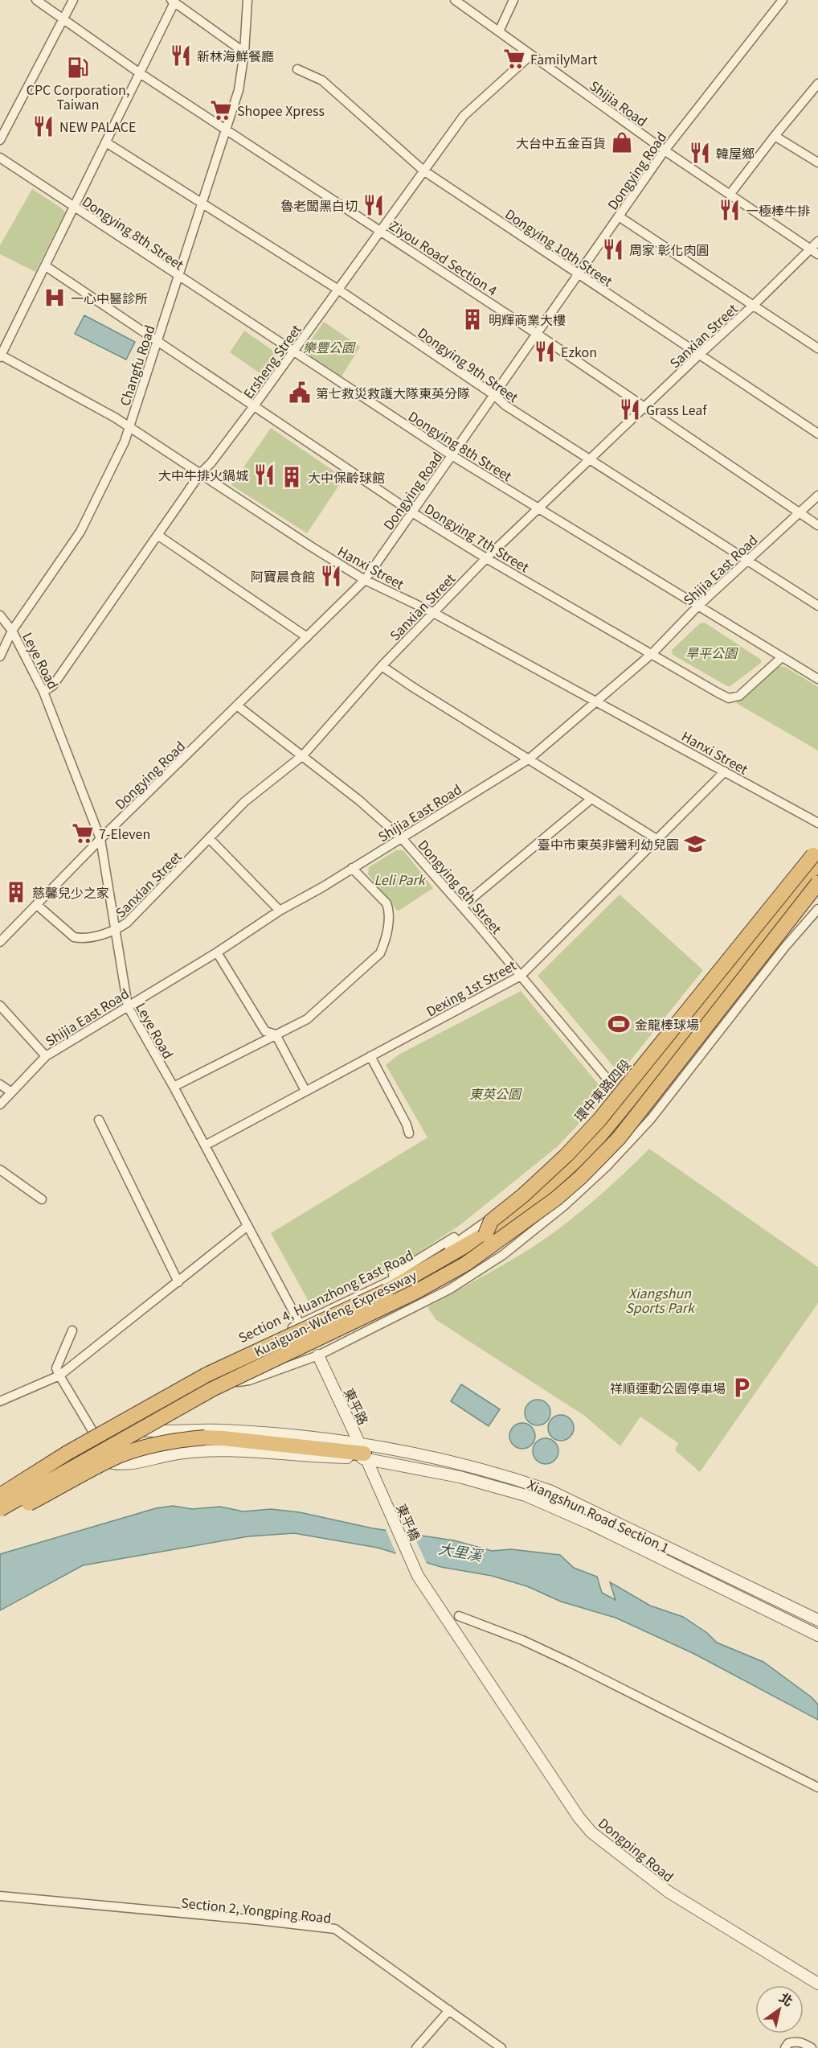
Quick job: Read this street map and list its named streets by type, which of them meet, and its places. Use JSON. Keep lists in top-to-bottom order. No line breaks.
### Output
{"streets":{"highway":["Kuaiguan-Wufeng Expressway"],"street":["Shijia Road","Dongying Road","Dongying 8th Street","Dongying 10th Street","Ziyou Road Section 4","Sanxian Street","Ersheng Street","Dongying 9th Street","Changfu Road","Dongying 7th Street","Hanxi Street","Shijia East Road","Leye Road","Dongying 6th Street","Dexing 1st Street","環中東路四段","Section 4, Huanzhong East Road","東平路","Xiangshun Road Section 1","東平橋","Dongping Road","Section 2, Yongping Road"]},"crossings":[["Shijia Road","Dongying Road"],["Shijia Road","Sanxian Street"],["Shijia Road","Ersheng Street"],["Dongying Road","Dongying 8th Street"],["Dongying Road","Dongying 10th Street"],["Dongying Road","Ziyou Road Section 4"],["Dongying Road","Sanxian Street"],["Dongying Road","Dongying 9th Street"],["Dongying Road","Dongying 7th Street"],["Dongying Road","Hanxi Street"],["Dongying Road","Leye Road"],["Dongying Road","Dongying 6th Street"],["Dongying 8th Street","Sanxian Street"],["Dongying 8th Street","Ersheng Street"],["Dongying 8th Street","Changfu Road"],["Dongying 8th Street","Dongying 7th Street"],["Dongying 8th Street","Shijia East Road"],["Dongying 10th Street","Sanxian Street"],["Dongying 10th Street","Ersheng Street"],["Ziyou Road Section 4","Sanxian Street"],["Ziyou Road Section 4","Ersheng Street"],["Ziyou Road Section 4","Changfu Road"],["Ziyou Road Section 4","Shijia East Road"],["Sanxian Street","Dongying 9th Street"],["Sanxian Street","Dongying 7th Street"],["Sanxian Street","Hanxi Street"],["Sanxian Street","Leye Road"],["Sanxian Street","Dongying 6th Street"],["Ersheng Street","Dongying 9th Street"],["Ersheng Street","Dongying 7th Street"],["Ersheng Street","Hanxi Street"],["Ersheng Street","Leye Road"],["Dongying 9th Street","Changfu Road"],["Dongying 9th Street","Shijia East Road"],["Changfu Road","Dongying 7th Street"],["Changfu Road","Hanxi Street"],["Changfu Road","Leye Road"],["Dongying 7th Street","Shijia East Road"],["Hanxi Street","Shijia East Road"],["Hanxi Street","Dexing 1st Street"],["Shijia East Road","Leye Road"],["Shijia East Road","Dongying 6th Street"],["Leye Road","Dexing 1st Street"],["Leye Road","Section 4, Huanzhong East Road"],["Leye Road","東平路"],["Dongying 6th Street","Dexing 1st Street"],["Dongying 6th Street","環中東路四段"],["環中東路四段","Section 4, Huanzhong East Road"],["環中東路四段","Kuaiguan-Wufeng Expressway"],["Section 4, Huanzhong East Road","Kuaiguan-Wufeng Expressway"],["Section 4, Huanzhong East Road","東平路"],["Section 4, Huanzhong East Road","Xiangshun Road Section 1"],["東平路","Xiangshun Road Section 1"],["東平路","東平橋"],["Xiangshun Road Section 1","東平橋"],["東平橋","Dongping Road"]],"water":["大里溪"],"parks":["樂豐公園","旱平公園","Leli Park","東英公園","Xiangshun Sports Park"],"places":{"restaurant":["新林海鮮餐廳","NEW PALACE","韓屋鄉","魯老闆黑白切","一極棒牛排","周家 彰化肉圓","Ezkon","Grass Leaf","大中牛排火鍋城","阿寶晨食館"],"supermarket":["FamilyMart","Shopee Xpress","7-Eleven"],"fuel station":["CPC Corporation, Taiwan"],"shop":["大台中五金百貨"],"hospital":["一心中醫診所"],"building":["明輝商業大樓","大中保齡球館","慈馨兒少之家"],"public building":["第七救災救護大隊東英分隊"],"school or university":["臺中市東英非營利幼兒園"],"sports":["金龍棒球場"],"parking":["祥順運動公園停車場"]},"north":"top right"}
